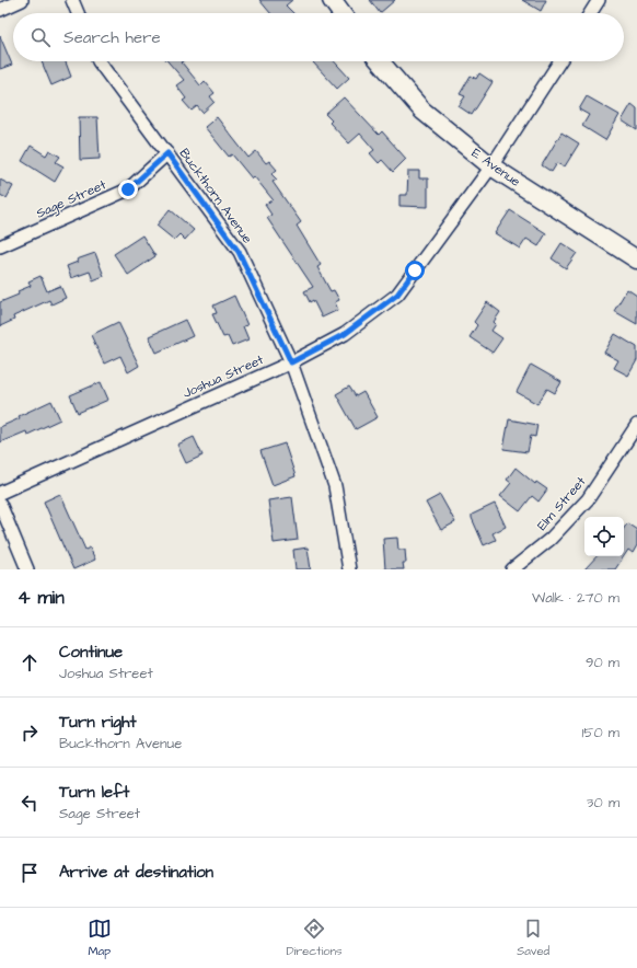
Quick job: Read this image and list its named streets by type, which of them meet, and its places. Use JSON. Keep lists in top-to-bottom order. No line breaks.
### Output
{"streets":{"street":["E Avenue","Buckthorn Avenue","Sage Street","Joshua Street","Elm Street"]},"crossings":[["E Avenue","Joshua Street"],["Buckthorn Avenue","Sage Street"],["Buckthorn Avenue","Joshua Street"]],"page":{"search":"Search here","heading":["4 min","Walk · 270 m"],"list":[["Continue","Joshua Street","90 m"],["Turn right","Buckthorn Avenue","150 m"],["Turn left","Sage Street","30 m"],"Arrive at destination"],"nav":["Map","Directions","Saved"]}}
